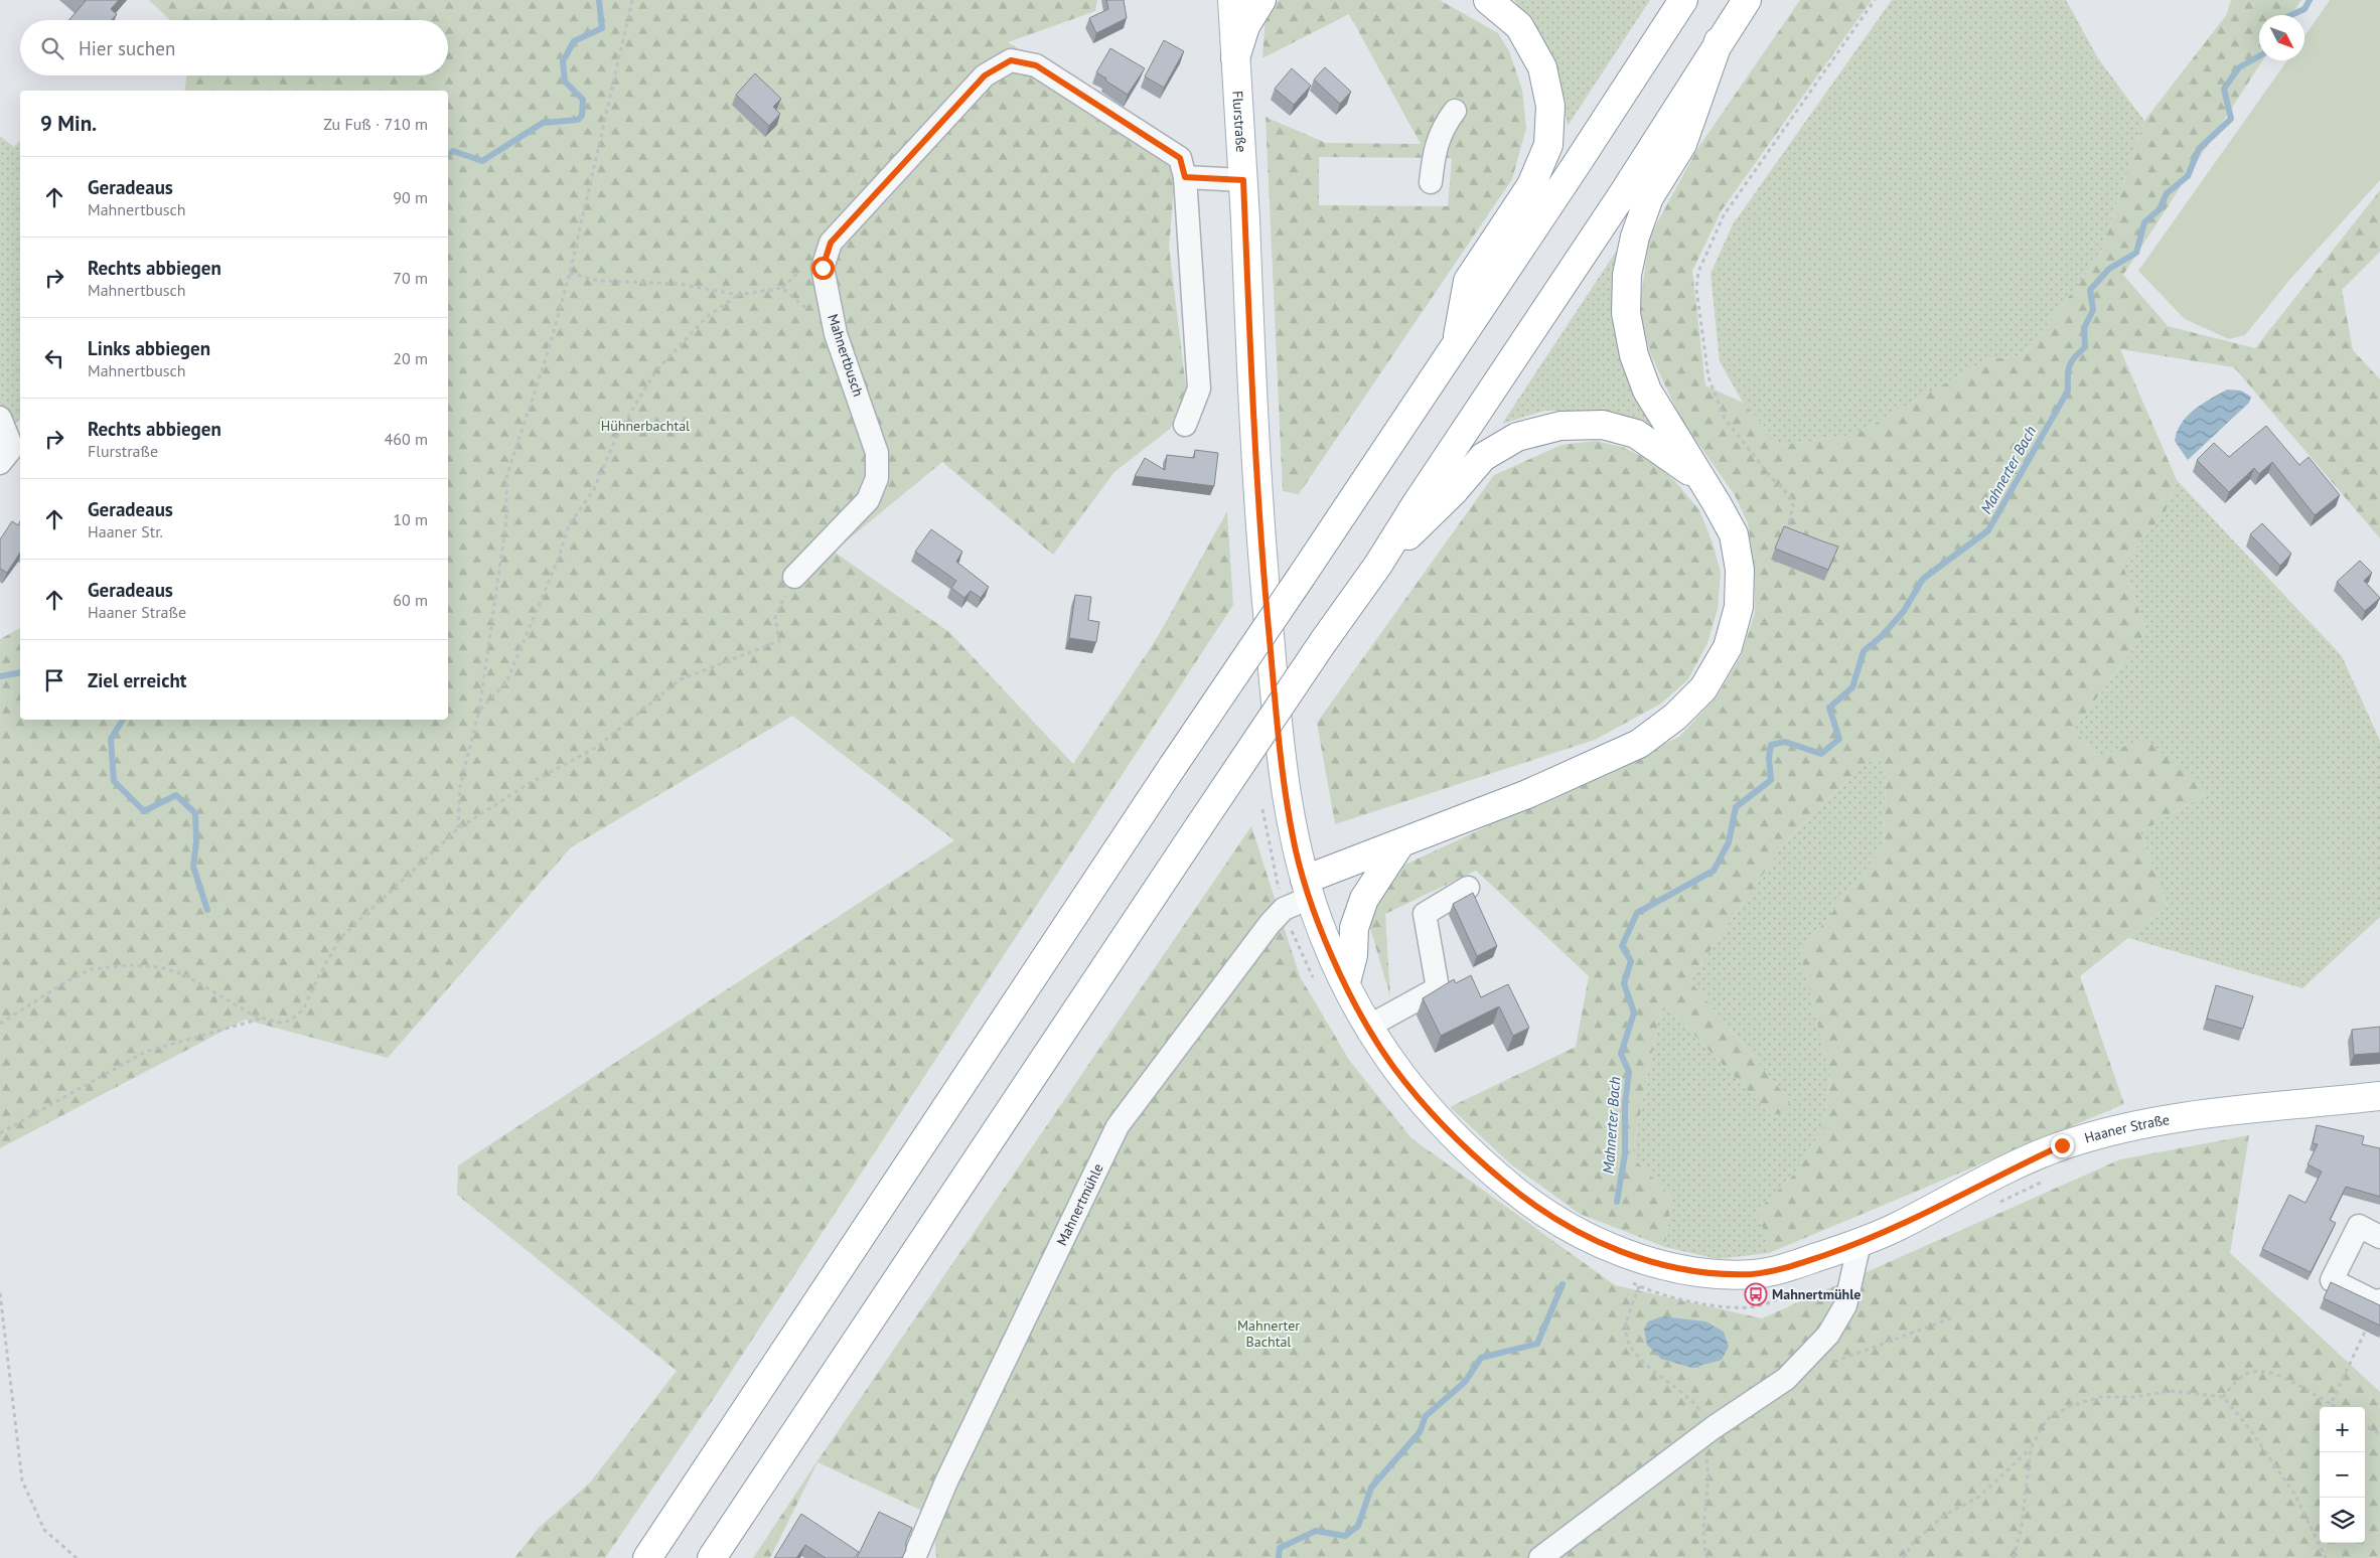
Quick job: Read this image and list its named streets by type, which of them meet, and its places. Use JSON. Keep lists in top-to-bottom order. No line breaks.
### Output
{"streets":{"main road":["Flurstraße","Haaner Straße"],"street":["Mahnertbusch","Mahnertmühle"]},"crossings":[["Flurstraße","Haaner Straße"],["Flurstraße","Mahnertmühle"]],"water":["Mahnerter Bach"],"parks":["Hühnerbachtal","Mahnerter Bachtal"],"places":{"bus stop":["Mahnertmühle"]},"north":"bottom right","page":{"search":"Hier suchen","heading":["9 Min.","Zu Fuß · 710 m"],"list":[["Geradeaus","Mahnertbusch","90 m"],["Rechts abbiegen","Mahnertbusch","70 m"],["Links abbiegen","Mahnertbusch","20 m"],["Rechts abbiegen","Flurstraße","460 m"],["Geradeaus","Haaner Str.","10 m"],["Geradeaus","Haaner Straße","60 m"],"Ziel erreicht"],"map_buttons":["+","−"]}}
